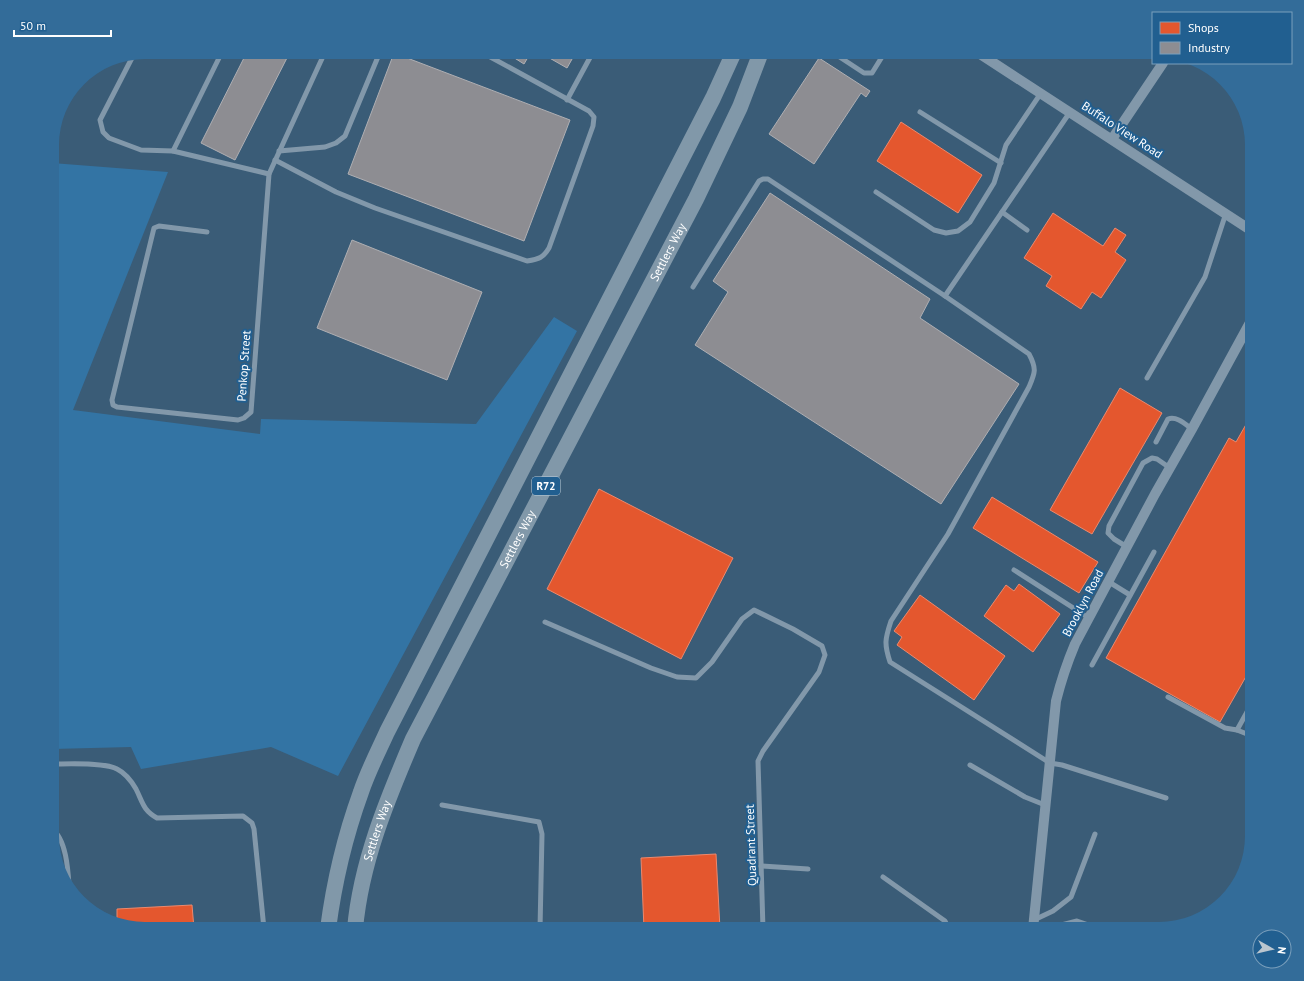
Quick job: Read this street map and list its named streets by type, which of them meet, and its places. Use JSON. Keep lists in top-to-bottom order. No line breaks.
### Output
{"streets":{"main road":["Settlers Way","R72"],"street":["Buffalo View Road","Brooklyn Road"],"lane":["Penkop Street","Quadrant Street"]},"legend":["Shops","Industry"],"scale_bar":"50 m","north":"right"}
